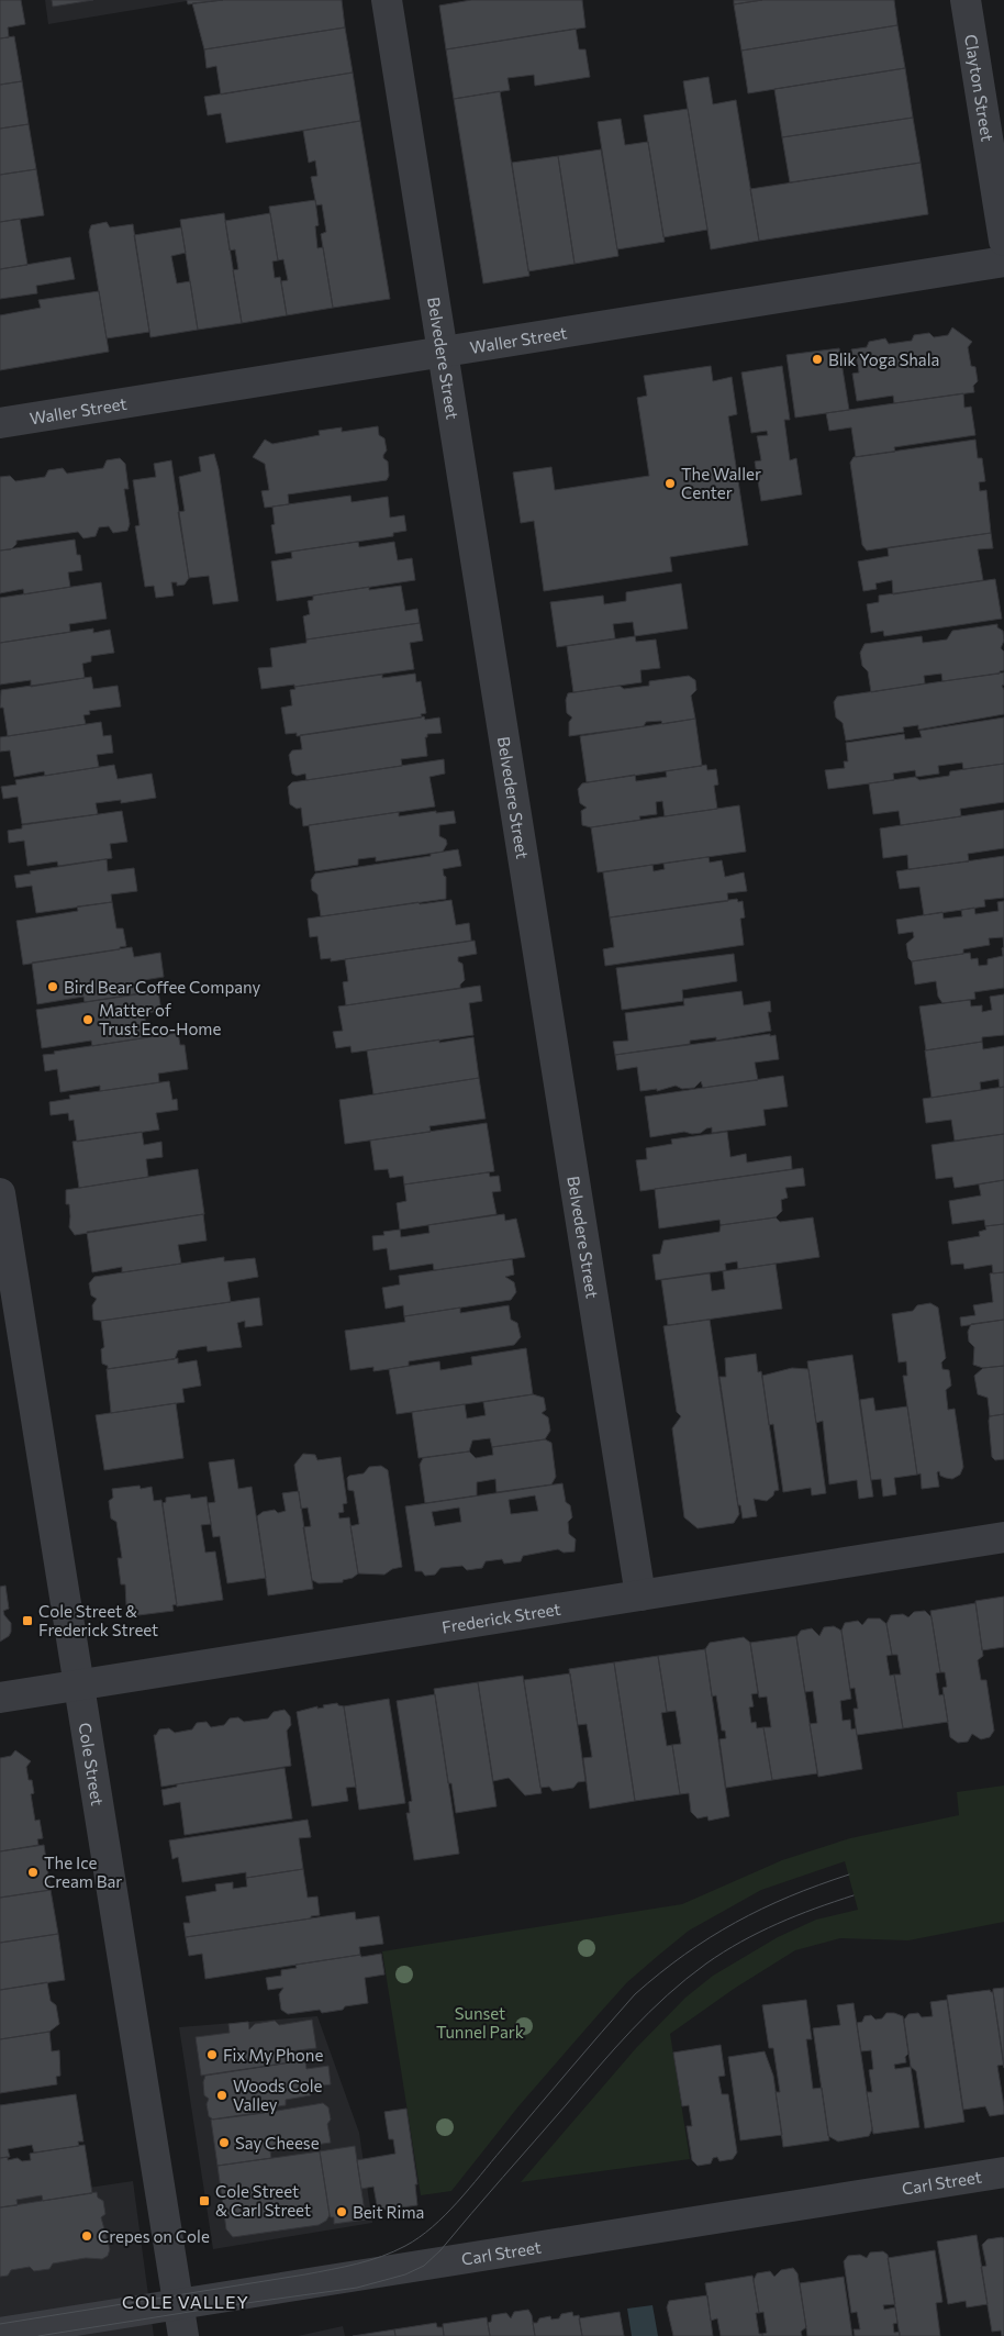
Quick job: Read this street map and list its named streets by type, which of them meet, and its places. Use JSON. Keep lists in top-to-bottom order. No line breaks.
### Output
{"streets":{"street":["Clayton Street","Waller Street","Belvedere Street","Frederick Street","Cole Street","Carl Street"]},"crossings":[["Waller Street","Belvedere Street"],["Belvedere Street","Frederick Street"],["Frederick Street","Cole Street"],["Cole Street","Carl Street"]],"districts":["COLE VALLEY"],"parks":["Sunset Tunnel Park"],"places":{"other":["Blik Yoga Shala","The Waller Center","Bird Bear Coffee Company","Matter of Trust Eco-Home","The Ice Cream Bar","Fix My Phone","Woods Cole Valley","Say Cheese","Beit Rima","Crepes on Cole"],"transit":["Cole Street & Frederick Street","Cole Street & Carl Street"]}}
